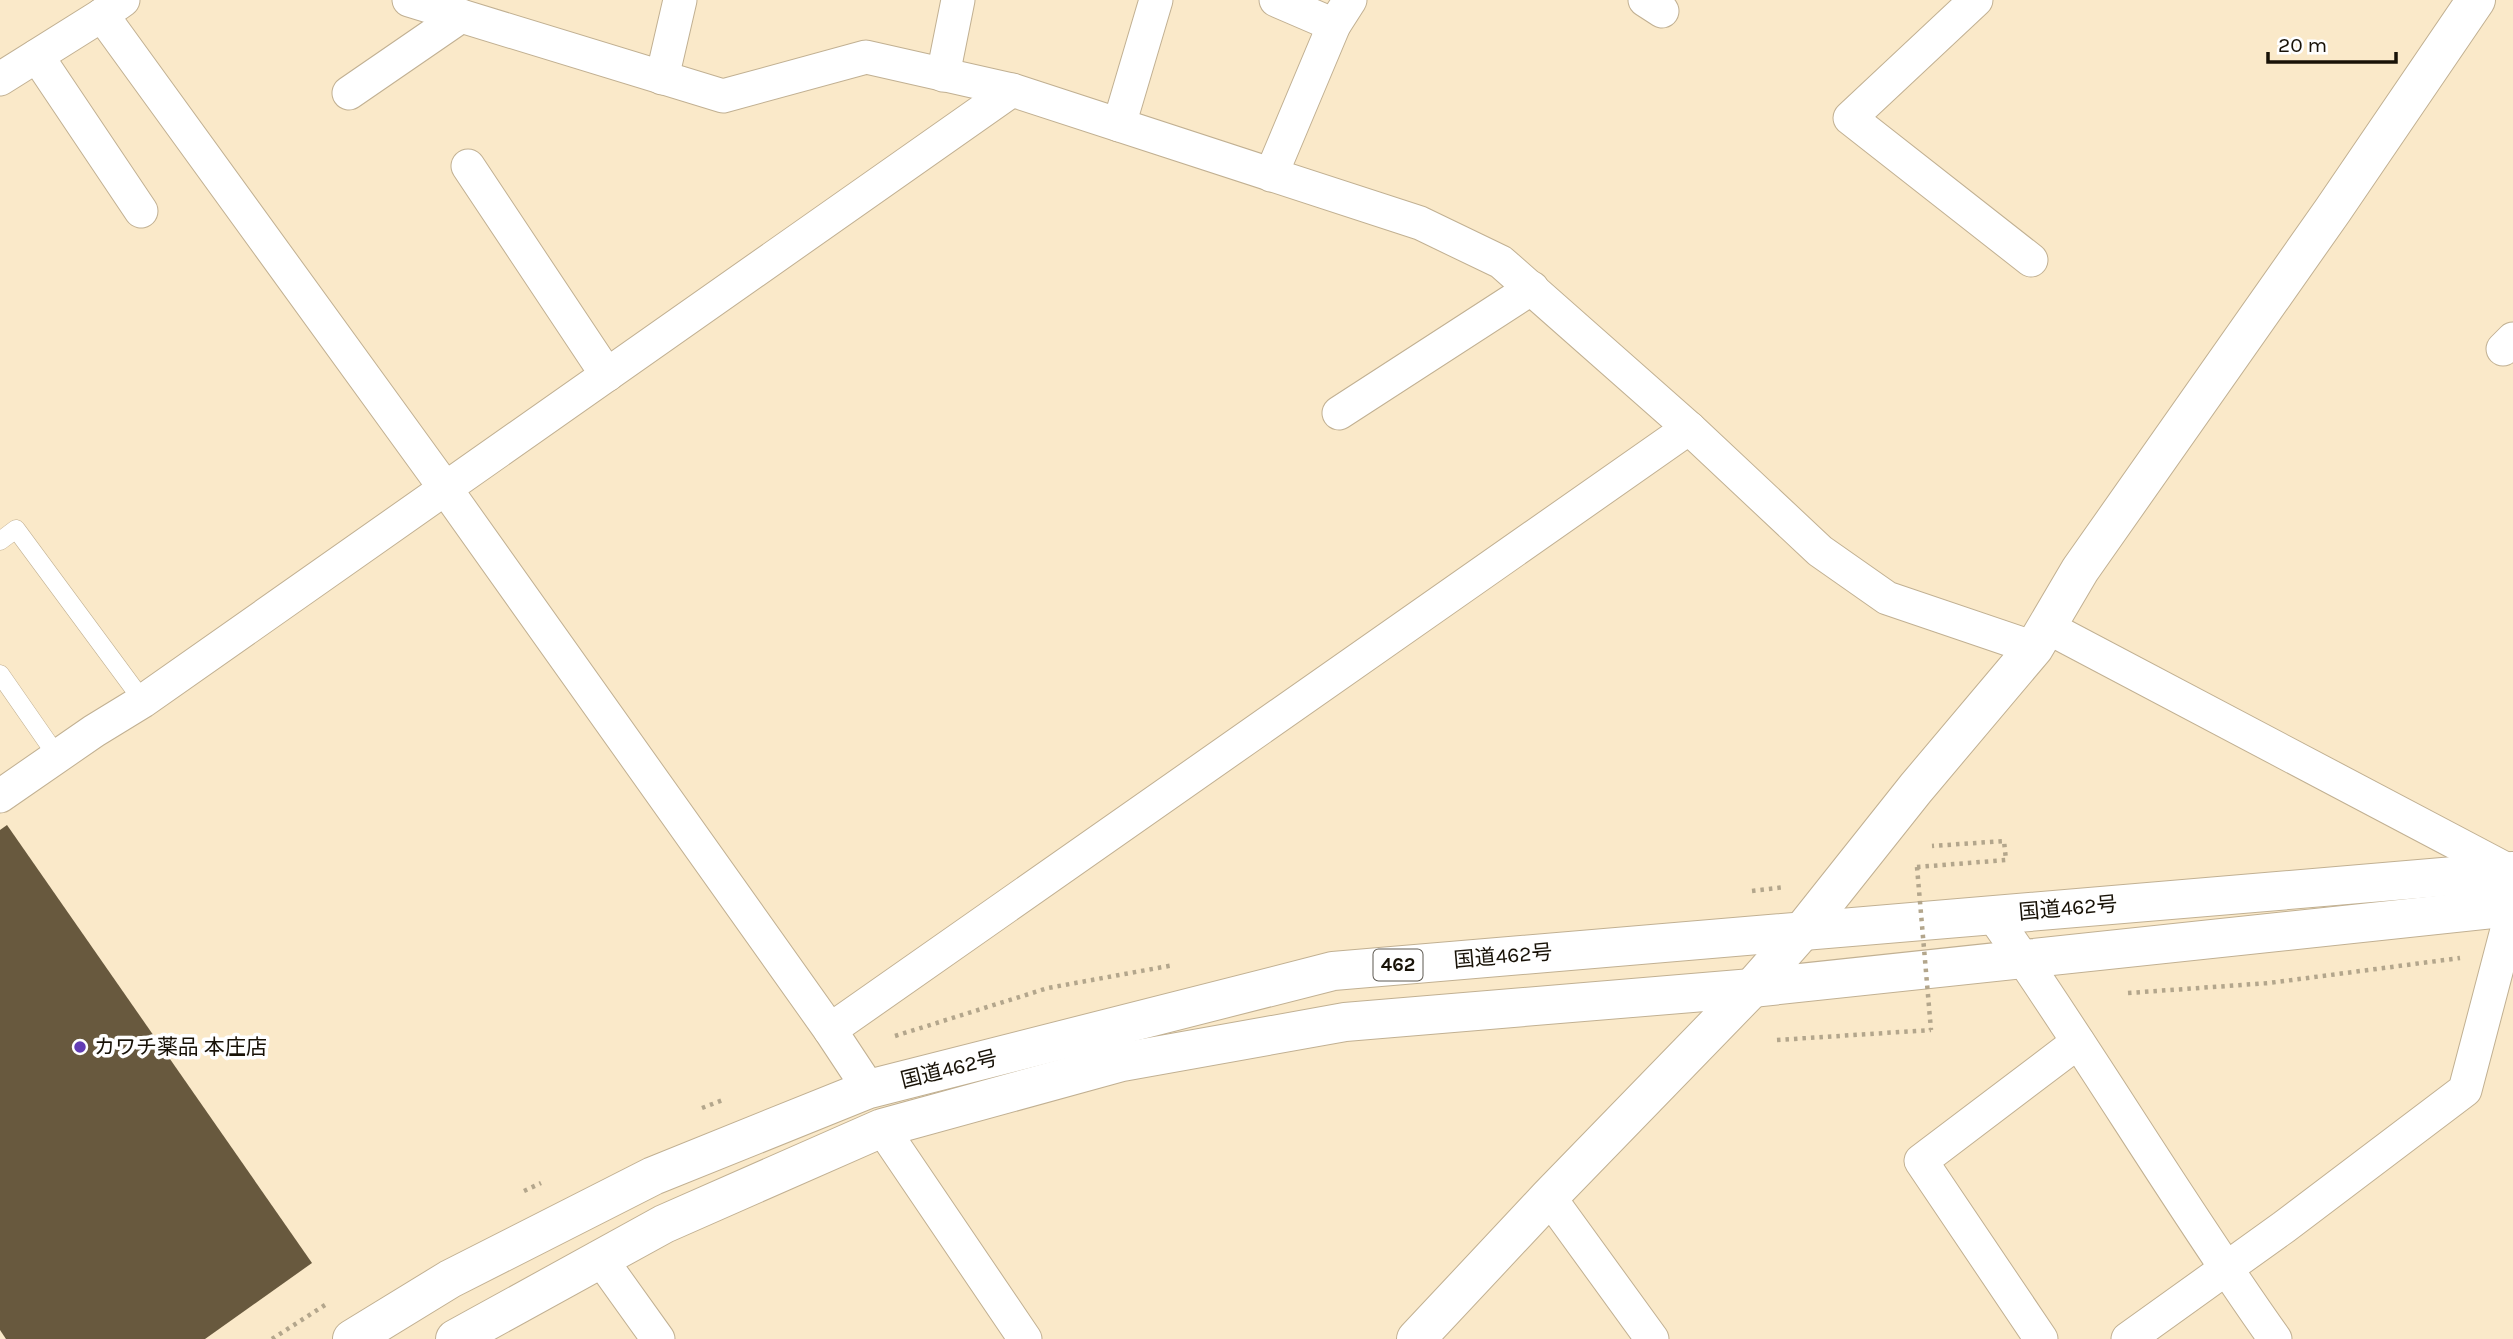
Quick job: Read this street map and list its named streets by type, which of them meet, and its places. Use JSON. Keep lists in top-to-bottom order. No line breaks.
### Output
{"streets":{"main road":["国道462号","462"]},"places":["カワチ薬品 本庄店"],"scale_bar":"20 m"}
